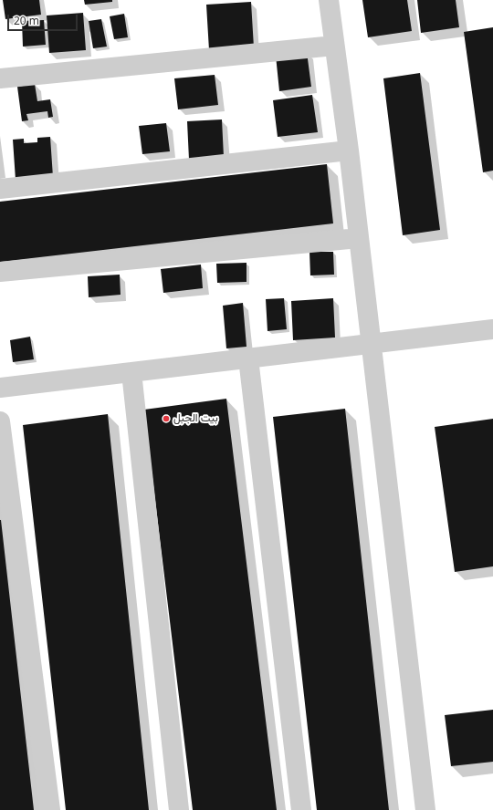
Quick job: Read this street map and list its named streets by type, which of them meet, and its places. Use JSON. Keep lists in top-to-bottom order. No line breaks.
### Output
{"places":["بيت الجبل"],"scale_bar":"20 m"}
